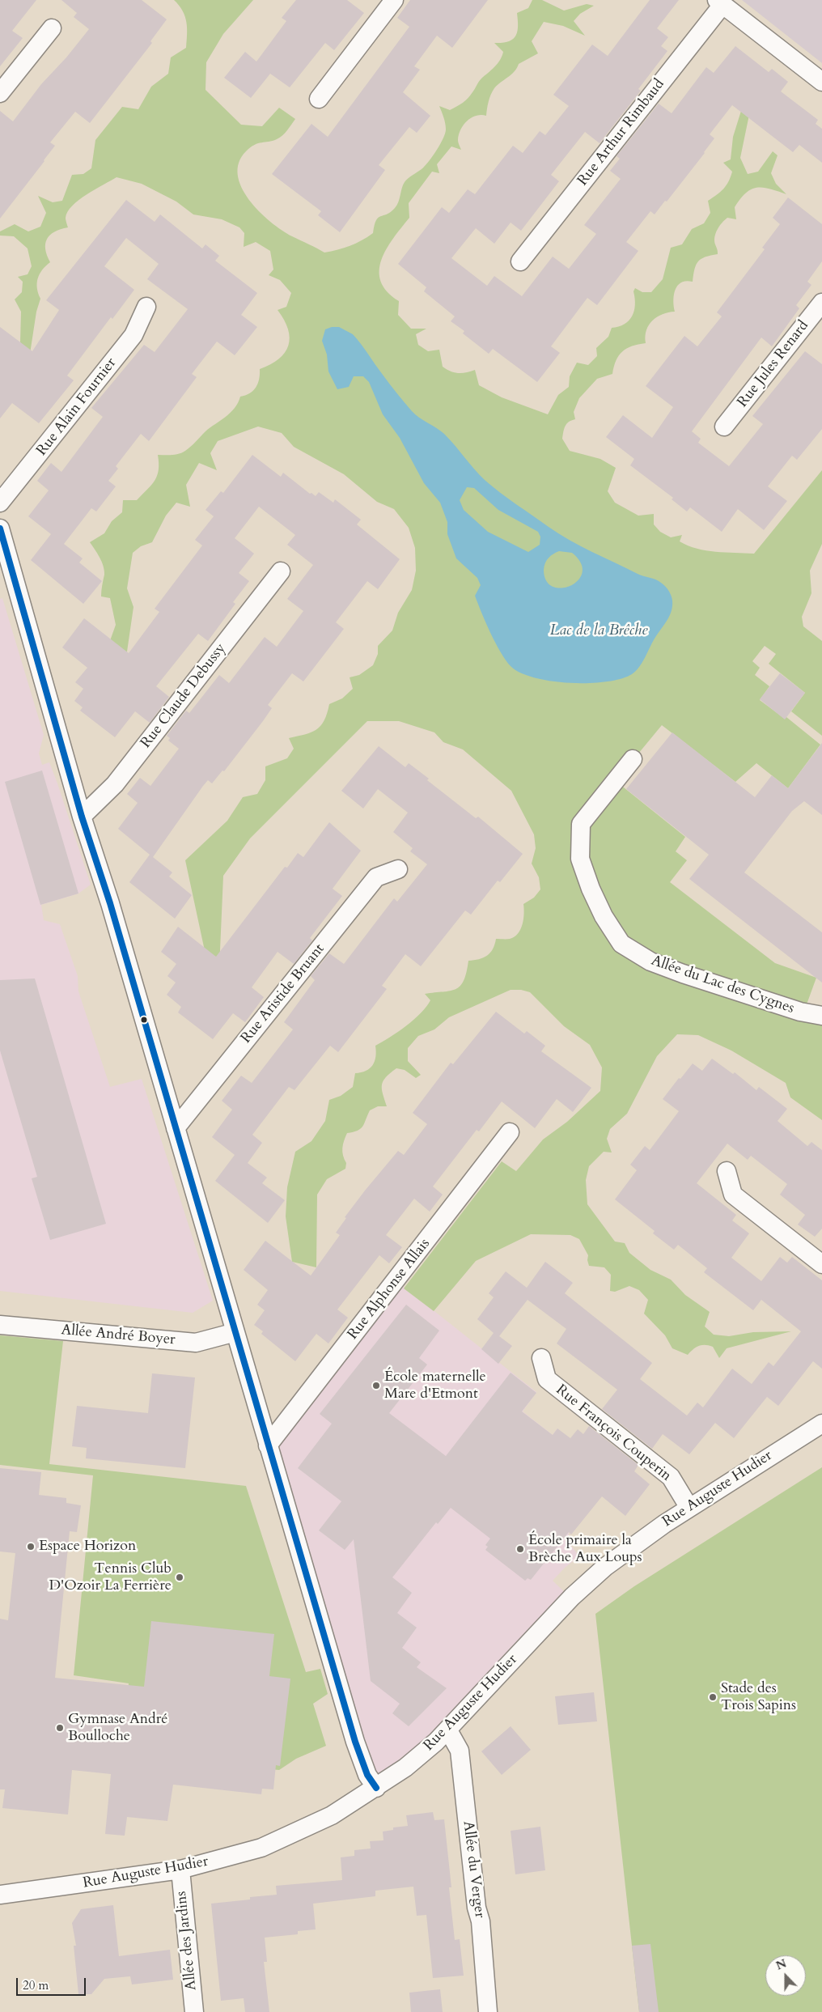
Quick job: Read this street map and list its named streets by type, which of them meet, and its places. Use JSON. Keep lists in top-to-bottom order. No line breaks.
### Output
{"streets":{"street":["Rue Arthur Rimbaud","Rue Jules Renard","Rue Alain Fournier","Rue Claude Debussy","Allée du Lac des Cygnes","Rue Aristide Bruant","Rue Alphonse Allais","Allée André Boyer","Rue François Couperin","Rue Auguste Hudier","Allée du Verger","Allée des Jardins"]},"crossings":[["Rue François Couperin","Rue Auguste Hudier"],["Rue Auguste Hudier","Allée du Verger"],["Rue Auguste Hudier","Allée des Jardins"]],"water":["Lac de la Brêche"],"places":["École maternelle Mare d'Etmont","Espace Horizon","École primaire la Brèche Aux Loups","Tennis Club D'Ozoir La Ferrière","Stade des Trois Sapins","Gymnase André Boulloche"],"scale_bar":"20 m","north":"top"}
